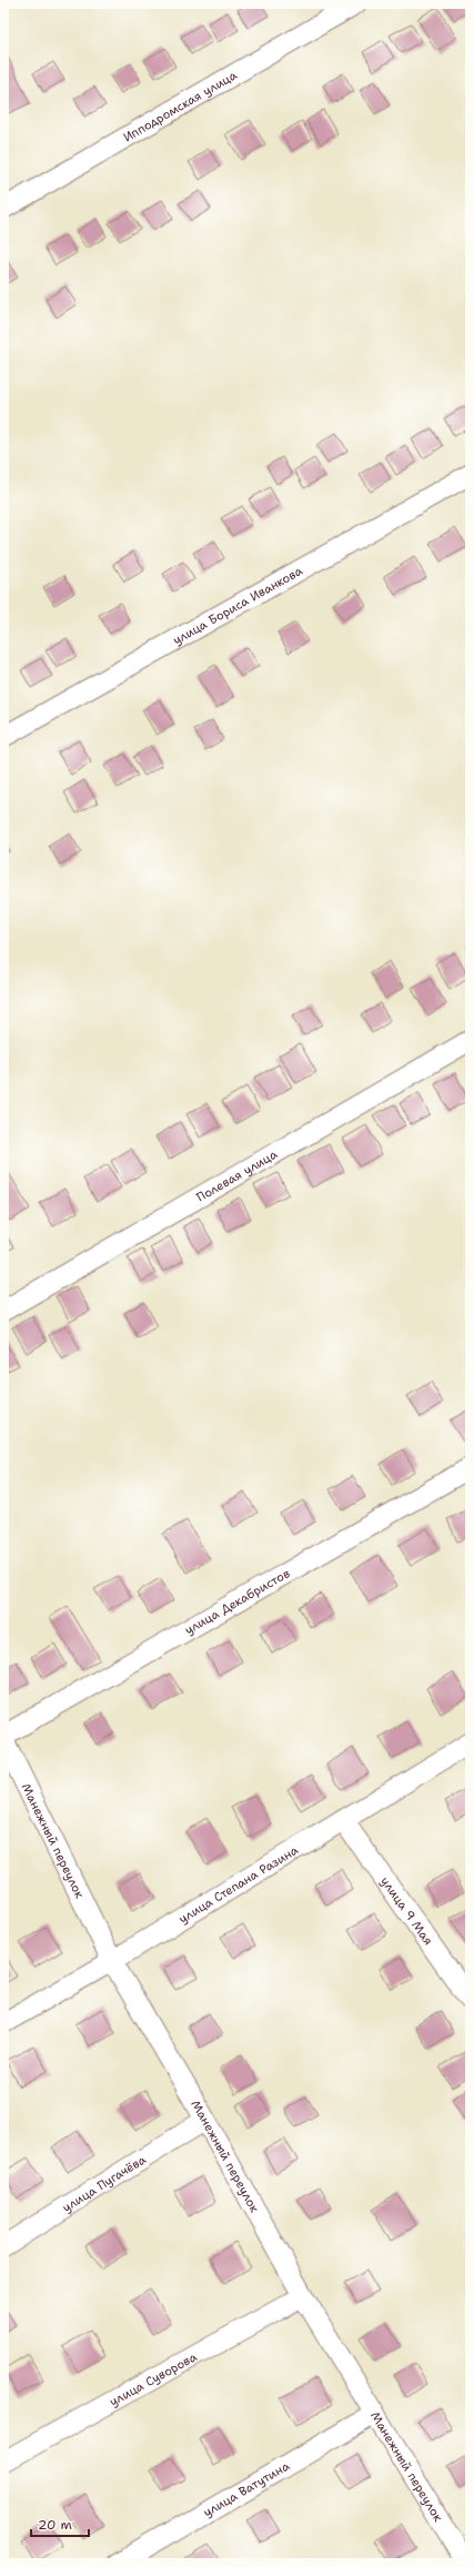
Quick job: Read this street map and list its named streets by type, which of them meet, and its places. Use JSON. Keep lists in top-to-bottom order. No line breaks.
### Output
{"streets":{"street":["Ипподромская улица","улица Бориса Иванкова","Полевая улица","улица Декабристов","Манежный переулок","улица Степана Разина","улица 9 Мая","улица Пугачёва","улица Суворова","улица Ватутина"]},"crossings":[["улица Декабристов","Манежный переулок"],["Манежный переулок","улица Степана Разина"],["Манежный переулок","улица Пугачёва"],["Манежный переулок","улица Суворова"],["Манежный переулок","улица Ватутина"],["улица Степана Разина","улица 9 Мая"]],"scale_bar":"20 m"}
